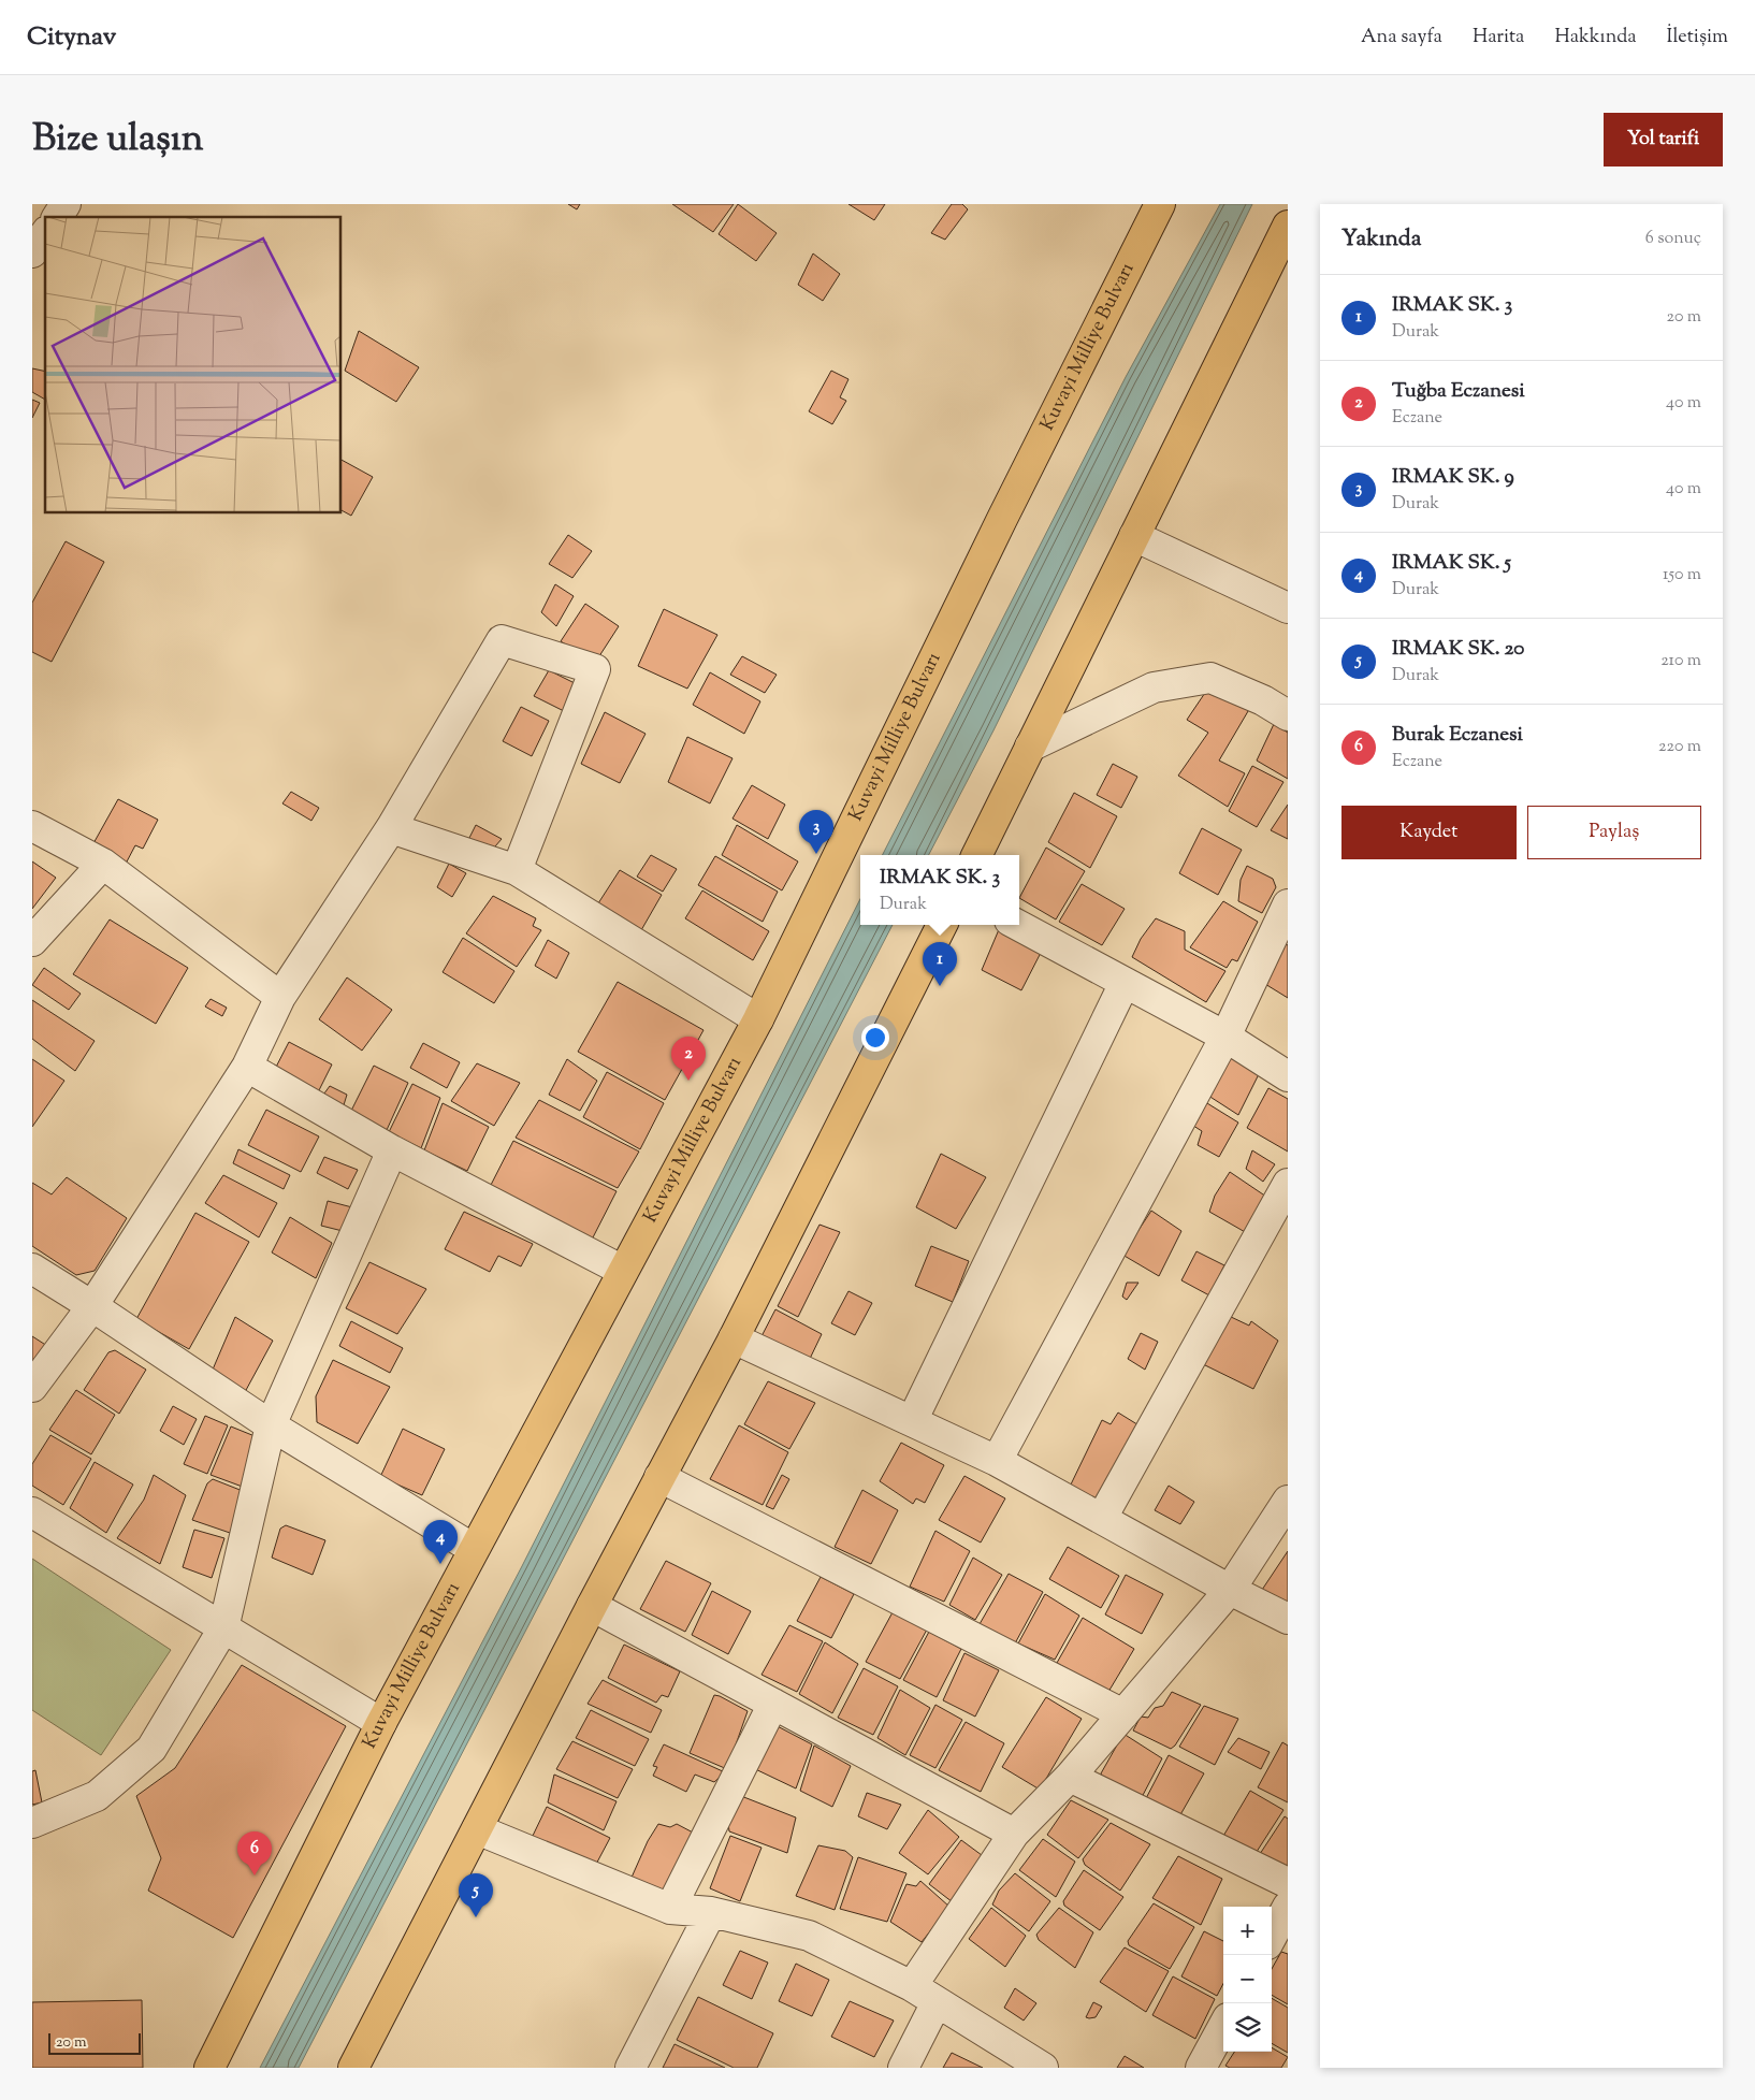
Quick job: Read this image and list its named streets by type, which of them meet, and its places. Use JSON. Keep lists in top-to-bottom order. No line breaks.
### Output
{"streets":{"main road":["Kuvayi Milliye Bulvarı"]},"scale_bar":"20 m","page":{"header":"Citynav","nav":["Ana sayfa","Harita","Hakkında","İletişim"],"title":"Bize ulaşın","buttons":["Yol tarifi",["Kaydet","Paylaş"]],"heading":["Yakında","6 sonuç"],"list":[{"mark":"1","name":"IRMAK SK. 3","note":"Durak","value":"20 m"},{"mark":"2","name":"Tuğba Eczanesi","note":"Eczane","value":"40 m"},{"mark":"3","name":"IRMAK SK. 9","note":"Durak","value":"40 m"},{"mark":"4","name":"IRMAK SK. 5","note":"Durak","value":"150 m"},{"mark":"5","name":"IRMAK SK. 20","note":"Durak","value":"210 m"},{"mark":"6","name":"Burak Eczanesi","note":"Eczane","value":"220 m"}],"pins":["3","1","2","4","6","5"],"popup":["IRMAK SK. 3","Durak"],"map_buttons":["+","−"],"scale":"20 m"}}
